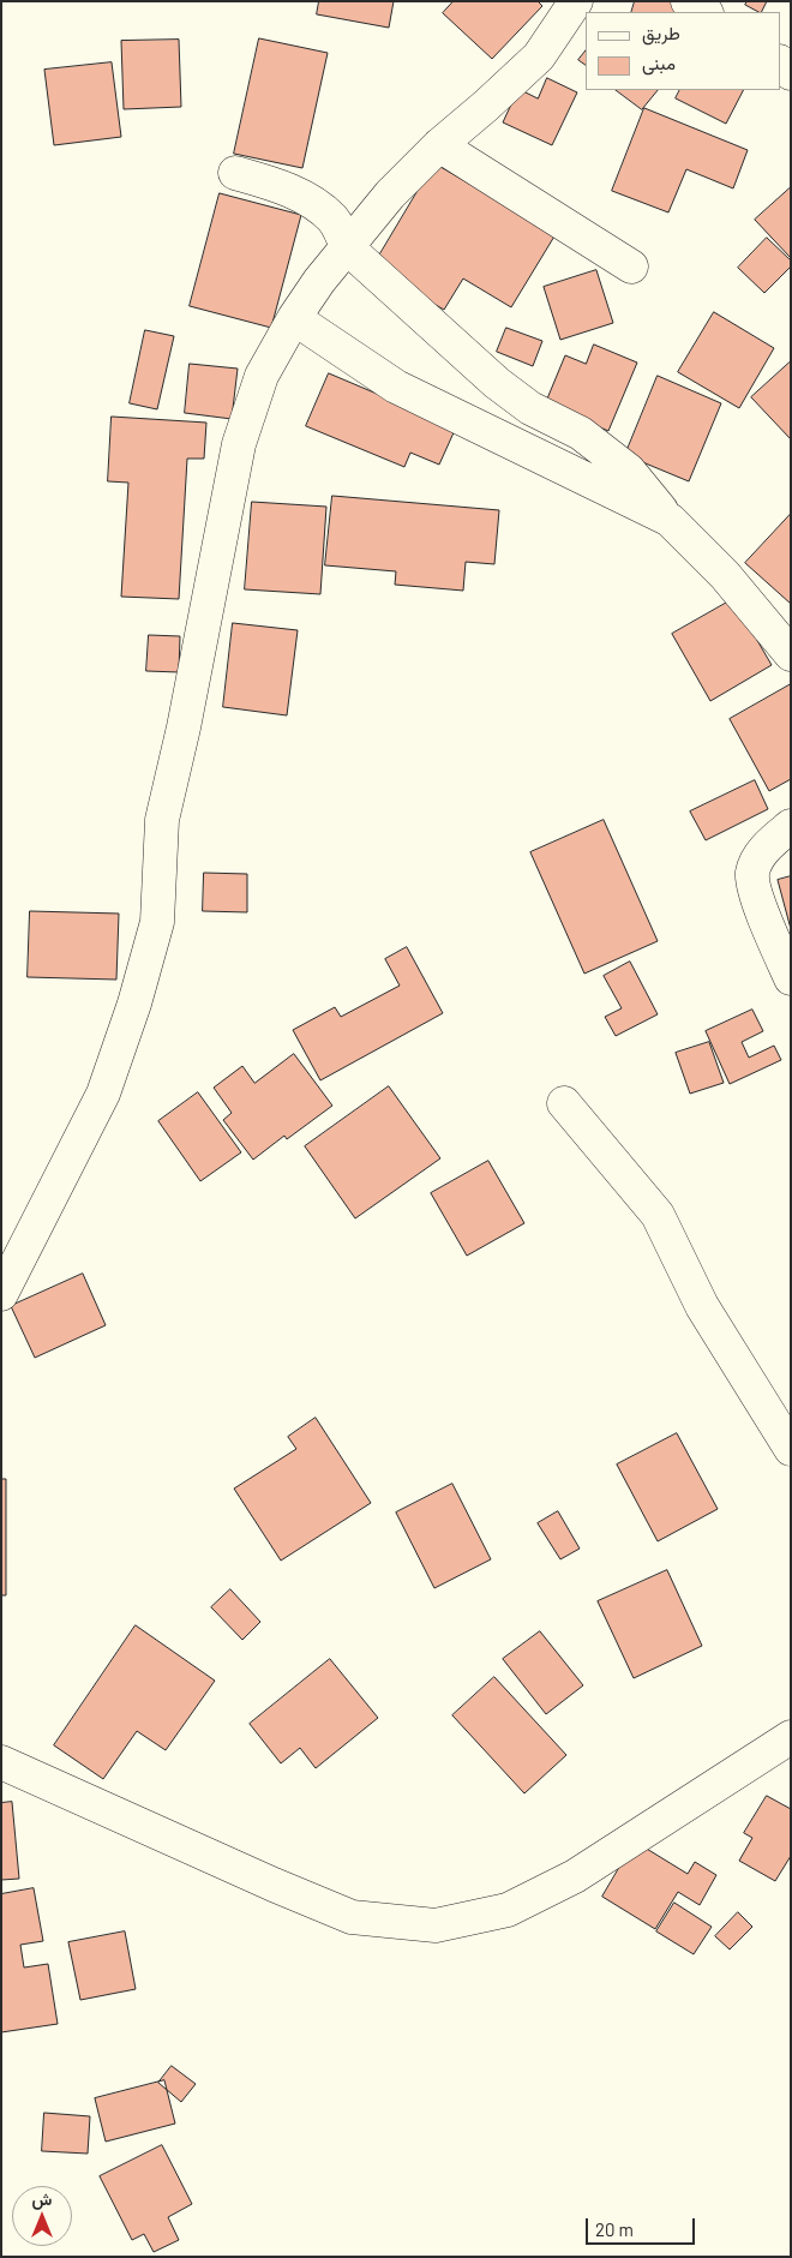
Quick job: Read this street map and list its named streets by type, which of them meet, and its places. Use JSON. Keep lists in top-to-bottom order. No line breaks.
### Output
{"legend":["طريق","مبنى"],"scale_bar":"20 m","north":"top"}
